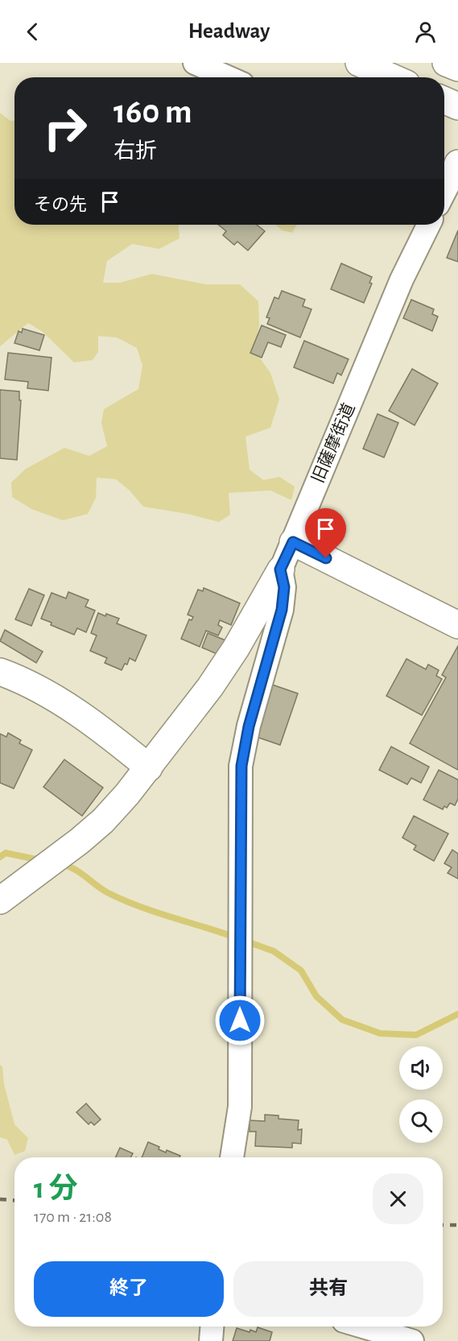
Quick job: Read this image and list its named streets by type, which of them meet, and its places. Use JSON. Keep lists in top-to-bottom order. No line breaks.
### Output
{"streets":{"street":["旧薩摩街道"]},"page":{"header":"Headway","turn":["160 m","右折"],"then":"その先","heading":["1 分","170 m · 21:08"],"buttons":["終了","共有"]}}
